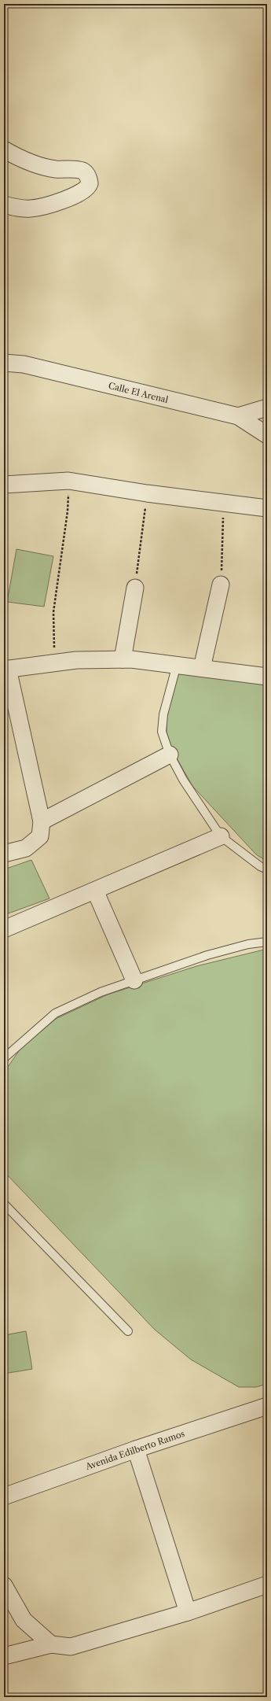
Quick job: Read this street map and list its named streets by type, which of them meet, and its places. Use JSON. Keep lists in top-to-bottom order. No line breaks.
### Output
{"streets":{"street":["Calle El Arenal","Avenida Edilberto Ramos"]}}
